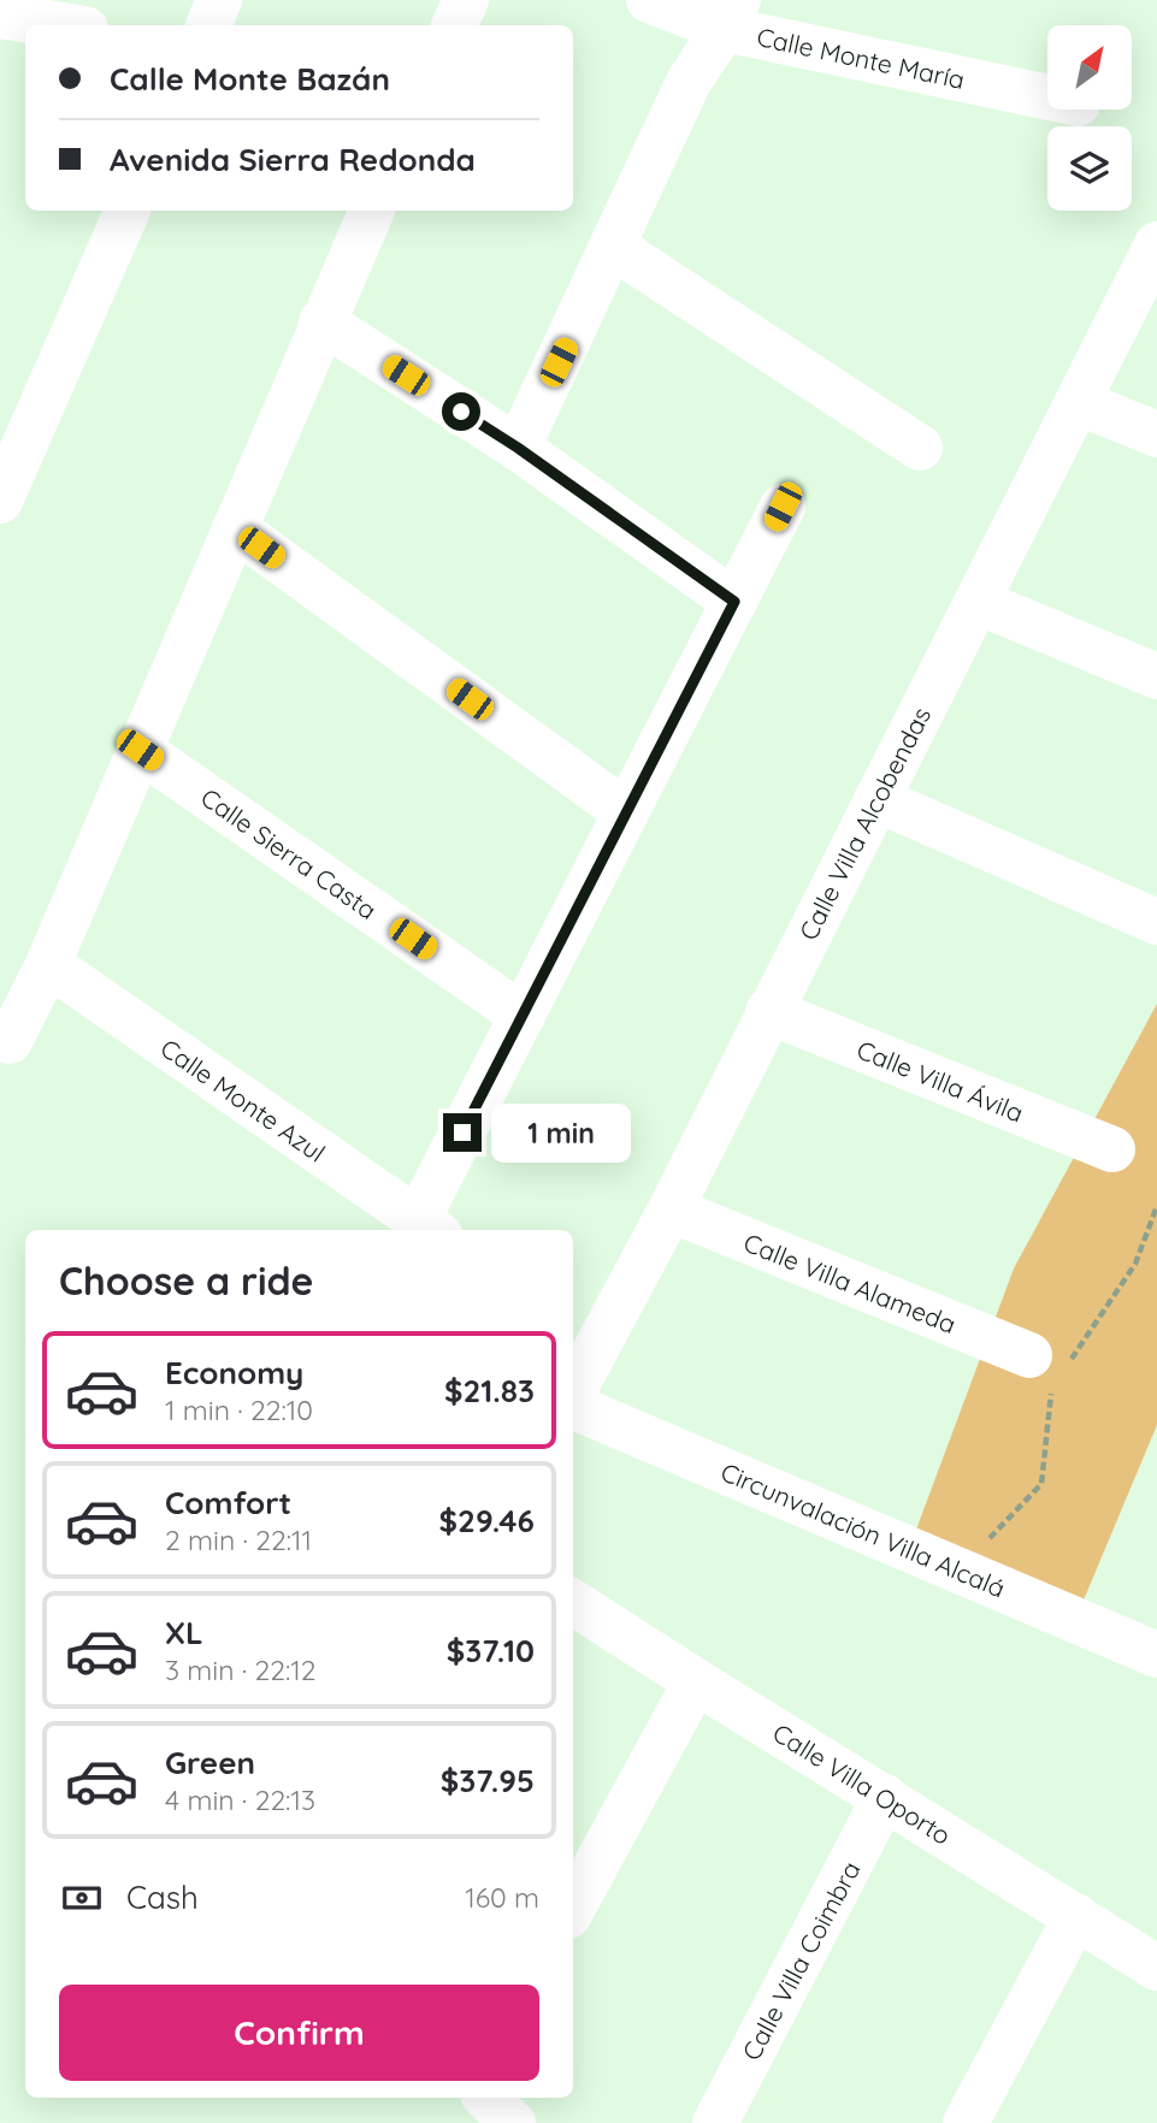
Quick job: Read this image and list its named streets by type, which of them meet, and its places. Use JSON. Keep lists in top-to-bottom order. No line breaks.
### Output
{"streets":{"street":["Calle Monte María","Calle Villa Alcobendas","Calle Sierra Casta","Calle Villa Ávila","Calle Monte Azul","Calle Villa Alameda","Circunvalación Villa Alcalá","Calle Villa Oporto","Calle Villa Coimbra"]},"crossings":[["Calle Villa Alcobendas","Calle Villa Ávila"],["Calle Villa Alcobendas","Calle Villa Alameda"],["Calle Villa Oporto","Calle Villa Coimbra"]],"north":"top right","page":{"banner":["Calle Monte Bazán","Avenida Sierra Redonda"],"bubble":"1 min","heading":"Choose a ride","list":[{"name":"Economy","note":"1 min · 22:10","value":"$21.83"},{"name":"Comfort","note":"2 min · 22:11","value":"$29.46"},{"name":"XL","note":"3 min · 22:12","value":"$37.10"},{"name":"Green","note":"4 min · 22:13","value":"$37.95"}],"pay":["Cash","160 m"],"buttons":"Confirm"}}
